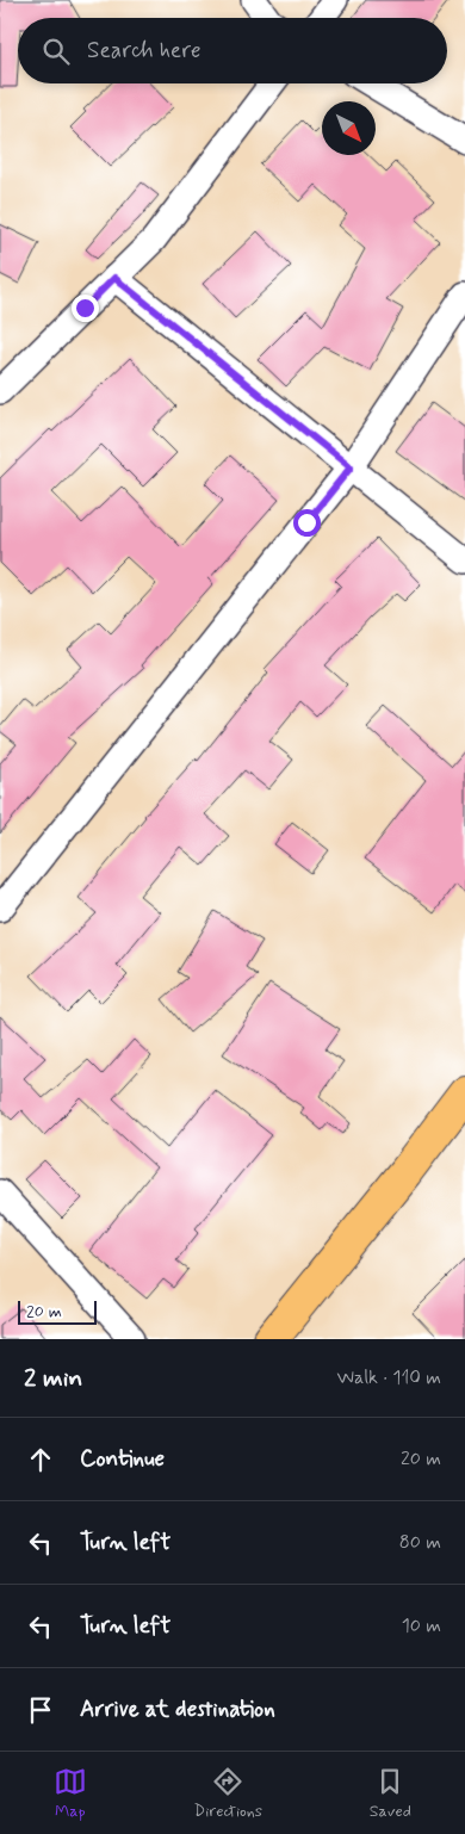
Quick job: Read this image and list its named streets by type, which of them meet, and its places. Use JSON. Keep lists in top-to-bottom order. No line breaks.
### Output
{"scale_bar":"20 m","north":"bottom right","page":{"search":"Search here","scale":"20 m","heading":["2 min","Walk · 110 m"],"list":[["Continue","20 m"],["Turn left","80 m"],["Turn left","10 m"],"Arrive at destination"],"nav":["Map","Directions","Saved"]}}
